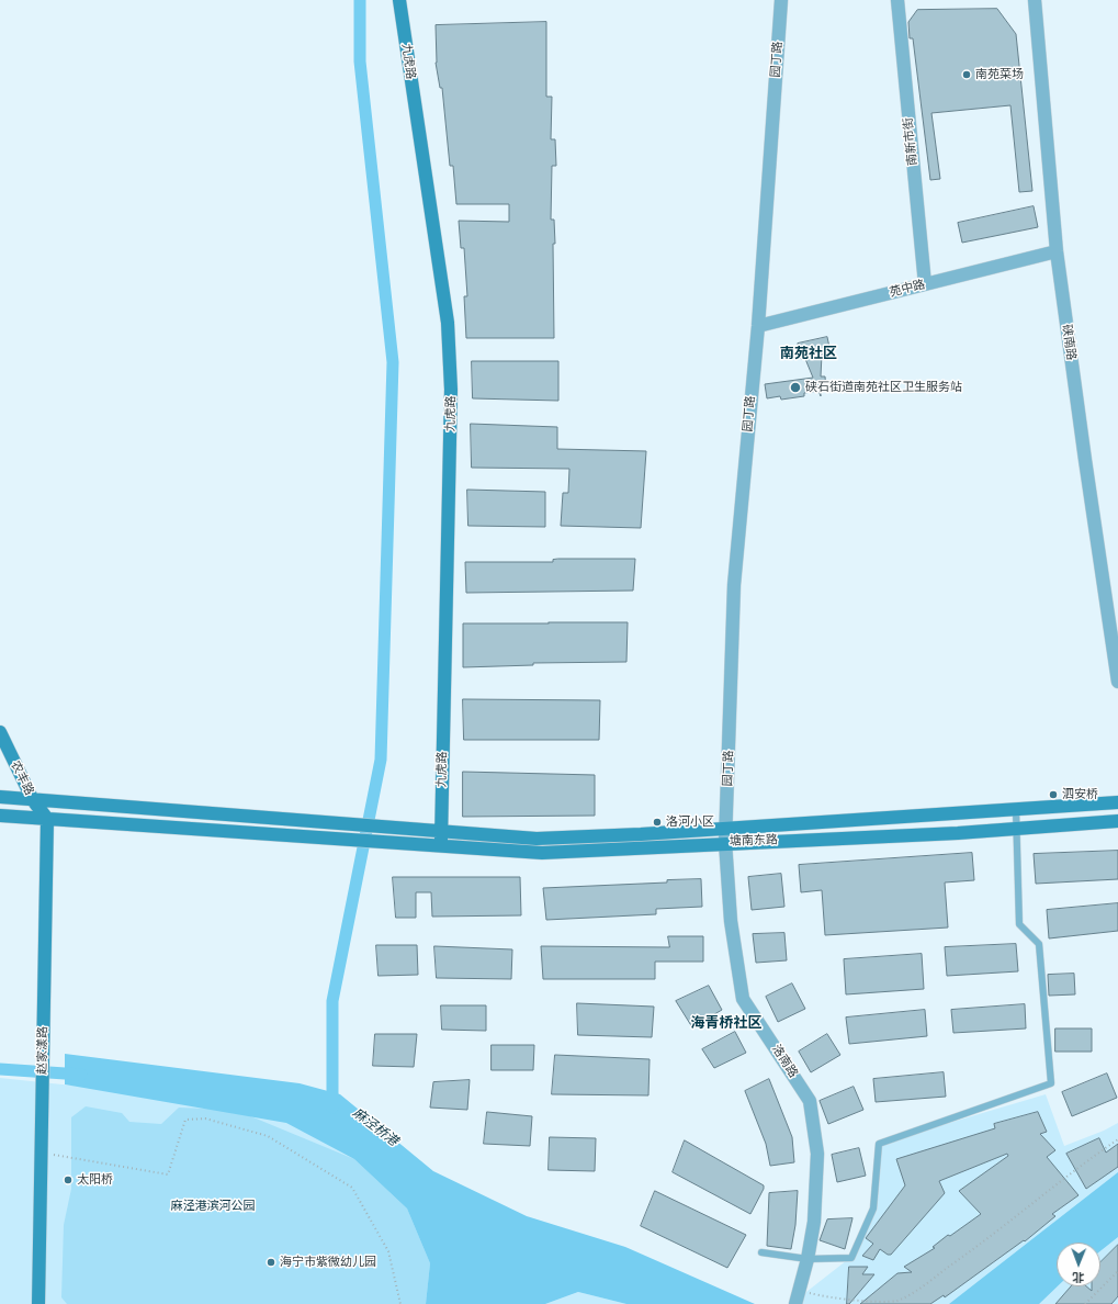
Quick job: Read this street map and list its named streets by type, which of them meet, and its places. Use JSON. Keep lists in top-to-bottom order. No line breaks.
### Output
{"streets":{"main road":["九虎路","农丰路","塘南东路","赵家漾路"],"street":["园丁路","南新市街","苑中路","硖南路","洛南路"]},"crossings":[["园丁路","苑中路"],["园丁路","塘南东路"],["园丁路","洛南路"],["九虎路","塘南东路"],["南新市街","苑中路"],["苑中路","硖南路"],["农丰路","塘南东路"],["塘南东路","赵家漾路"],["塘南东路","洛南路"]],"districts":["南苑社区","海青桥社区"],"water":["麻泾桥港"],"parks":["麻泾港滨河公园"],"places":["南苑菜场","硖石街道南苑社区卫生服务站","泗安桥","洛河小区","太阳桥","海宁市紫微幼儿园"],"north":"bottom"}
